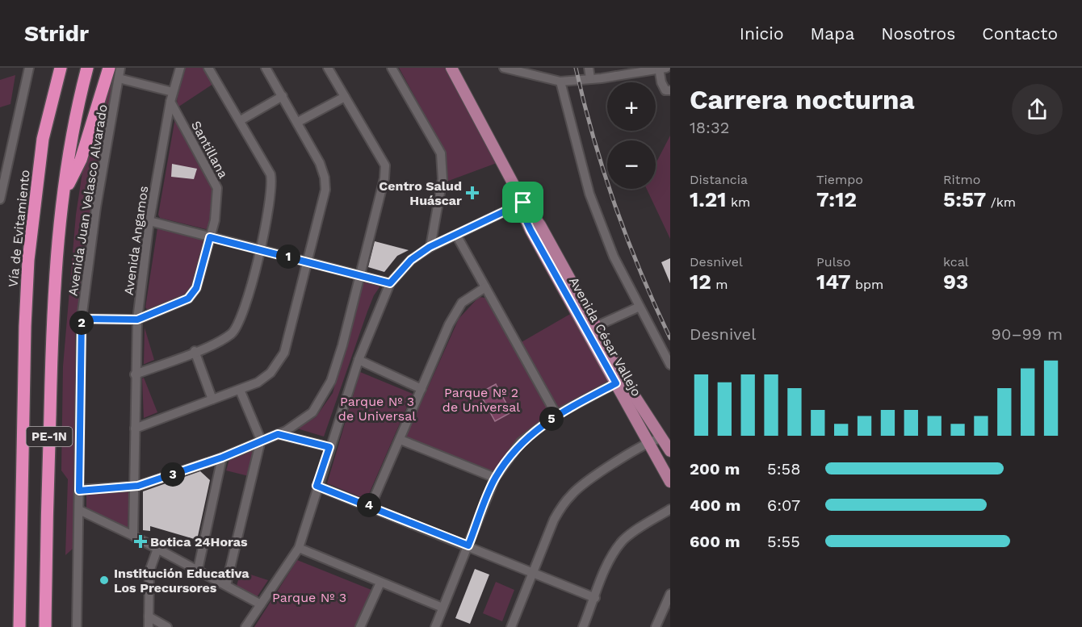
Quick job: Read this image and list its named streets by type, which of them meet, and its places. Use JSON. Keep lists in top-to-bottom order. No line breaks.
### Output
{"streets":{"highway":["Vía de Evitamiento","PE-1N"],"main road":["Avenida César Vallejo"],"street":["Santillana","Avenida Juan Velasco Alvarado","Avenida Angamos"]},"crossings":[["Santillana","Avenida Juan Velasco Alvarado"],["Santillana","Avenida Angamos"]],"parks":["Parque Nº 2 de Universal","Parque Nº 3 de Universal","Parque Nº 3"],"places":{"health":["Centro Salud Huáscar","Botica 24Horas"],"other":["Institución Educativa Los Precursores"]},"page":{"header":"Stridr","nav":["Inicio","Mapa","Nosotros","Contacto"],"heading":["Carrera nocturna","18:32"],"map_buttons":["+","−"],"stats":[["Distancia","1.21 km"],["Tiempo","7:12"],["Ritmo","5:57 /km"],["Desnivel","12 m"],["Pulso","147 bpm"],["kcal","93"]],"pins":["1","2","5","3","4"],"chart":["Desnivel","90–99 m"],"list":[{"name":"200 m","note":"5:58"},{"name":"400 m","note":"6:07"},{"name":"600 m","note":"5:55"}]}}
